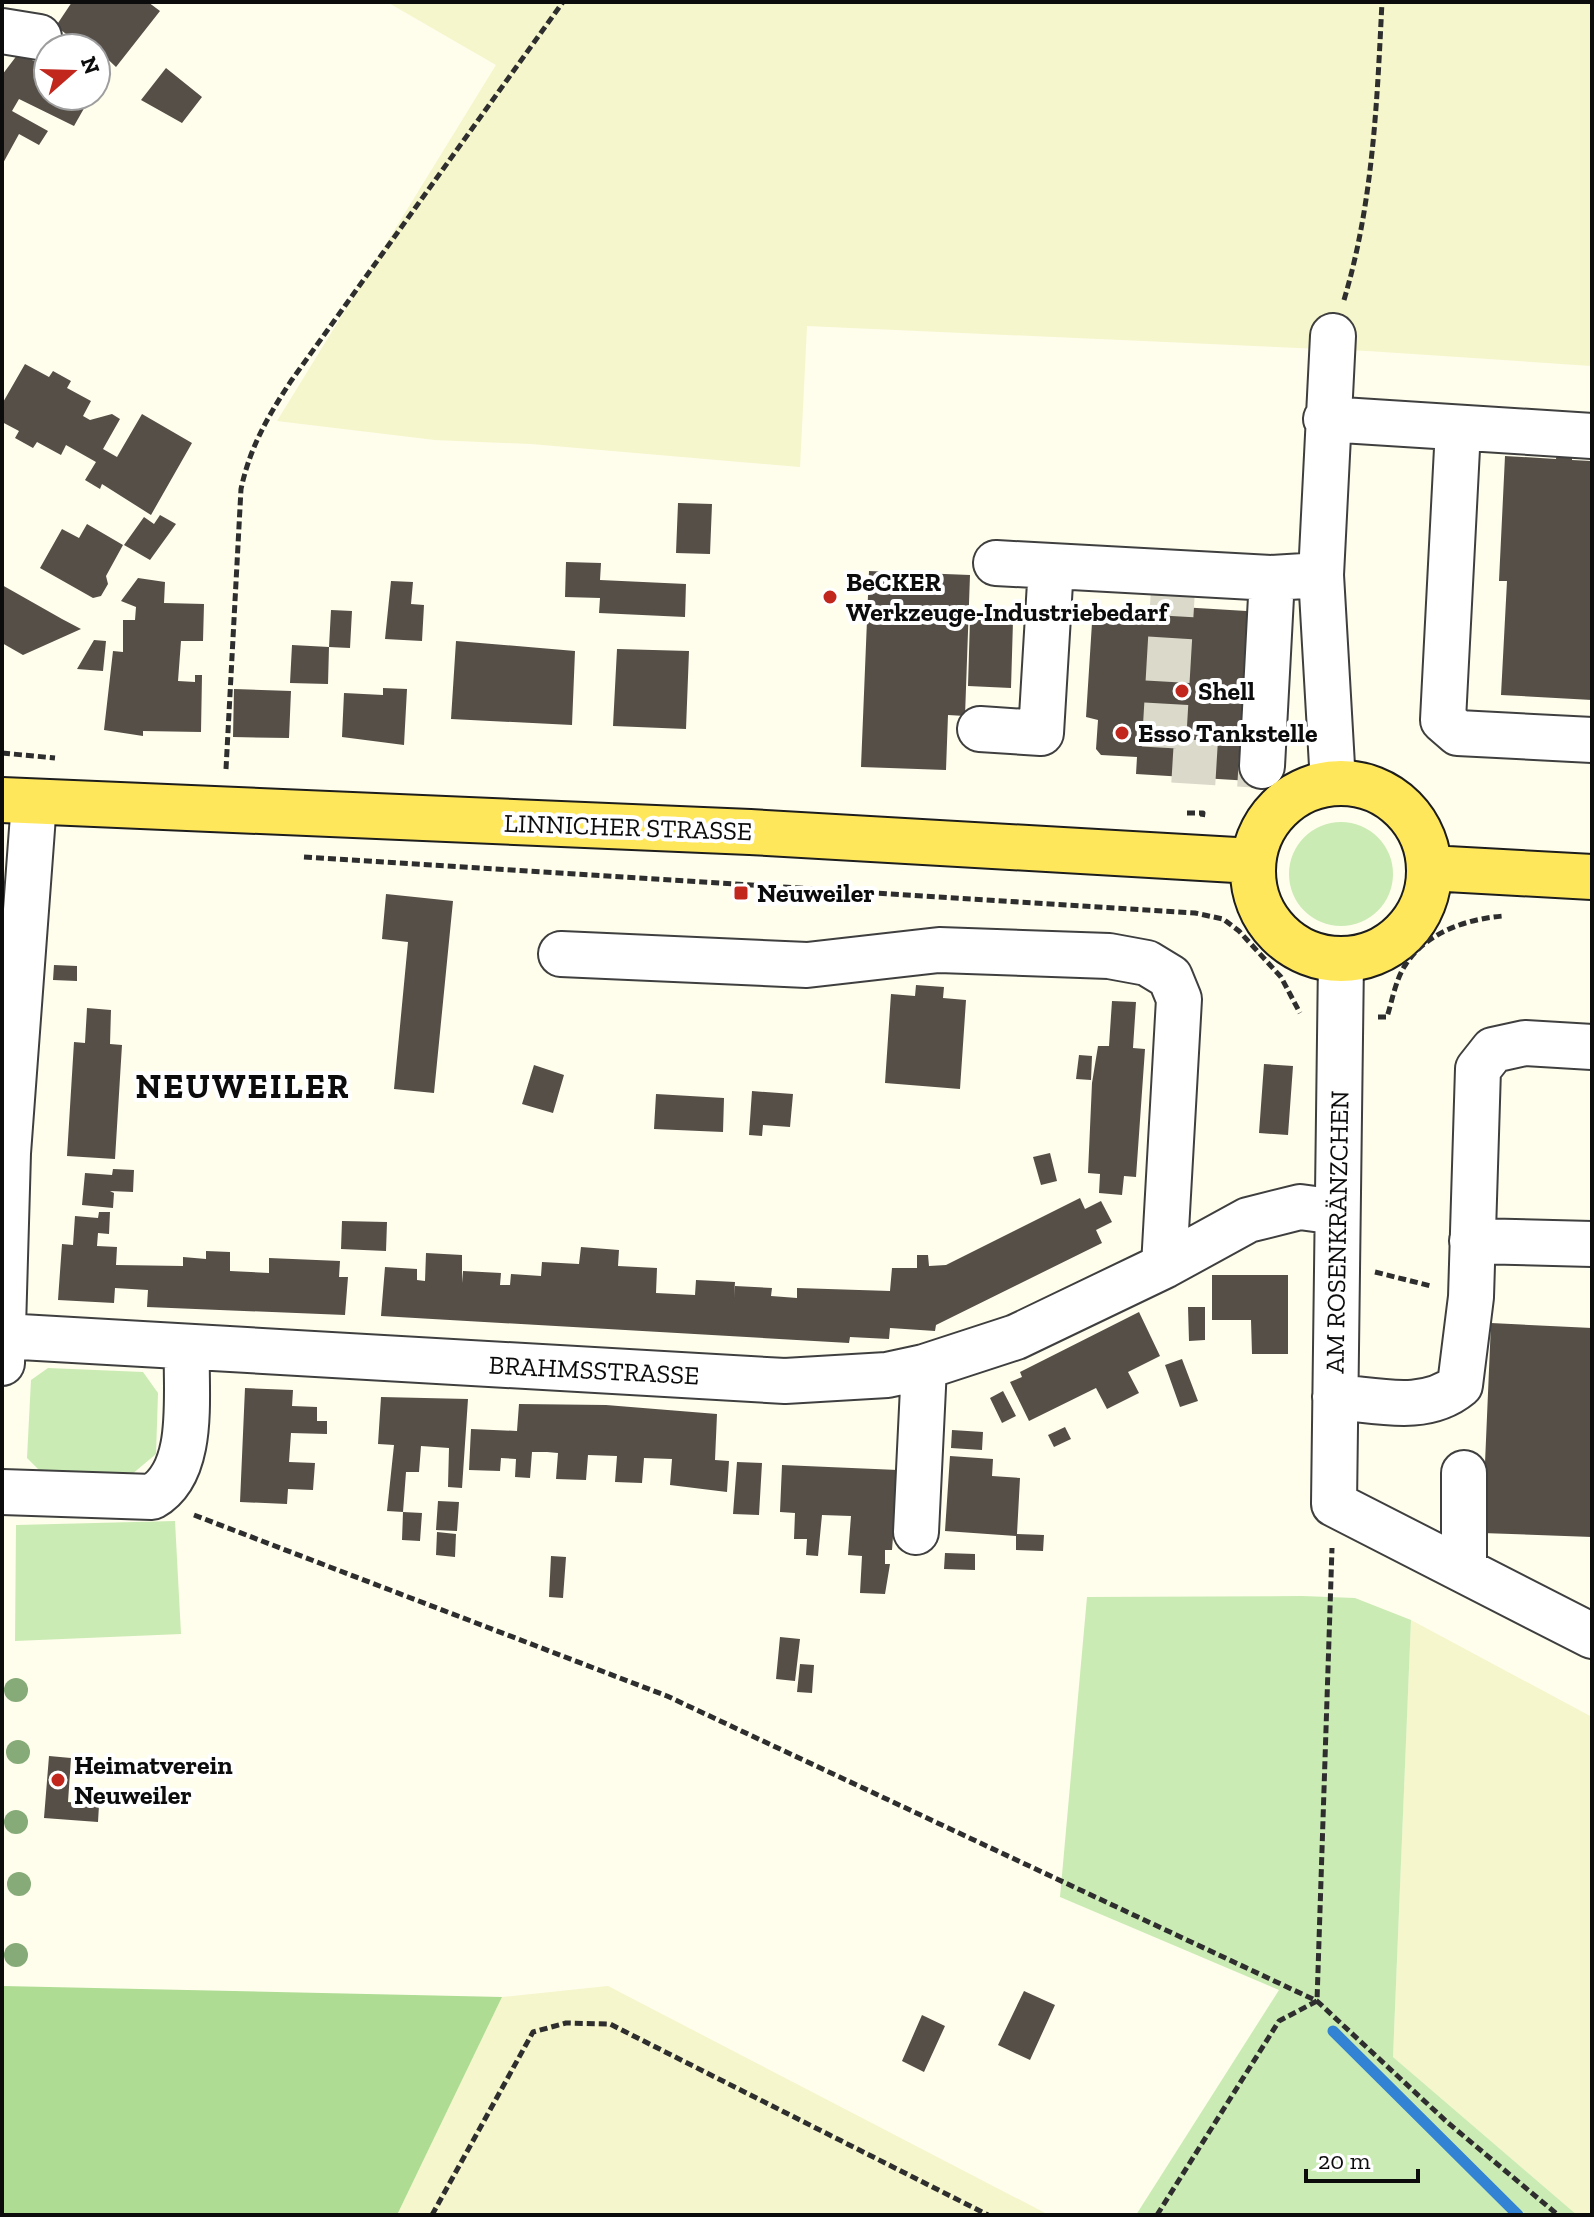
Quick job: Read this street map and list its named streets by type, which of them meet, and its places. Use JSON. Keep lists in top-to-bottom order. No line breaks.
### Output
{"streets":{"main road":["LINNICHER STRASSE"],"street":["AM ROSENKRÄNZCHEN","BRAHMSSTRASSE"]},"crossings":[["LINNICHER STRASSE","AM ROSENKRÄNZCHEN"],["AM ROSENKRÄNZCHEN","BRAHMSSTRASSE"]],"districts":["NEUWEILER"],"places":{"other":["BeCKER Werkzeuge-Industriebedarf","Shell","Esso Tankstelle","Heimatverein Neuweiler"],"transit":["Neuweiler"]},"scale_bar":"20 m","north":"right"}
